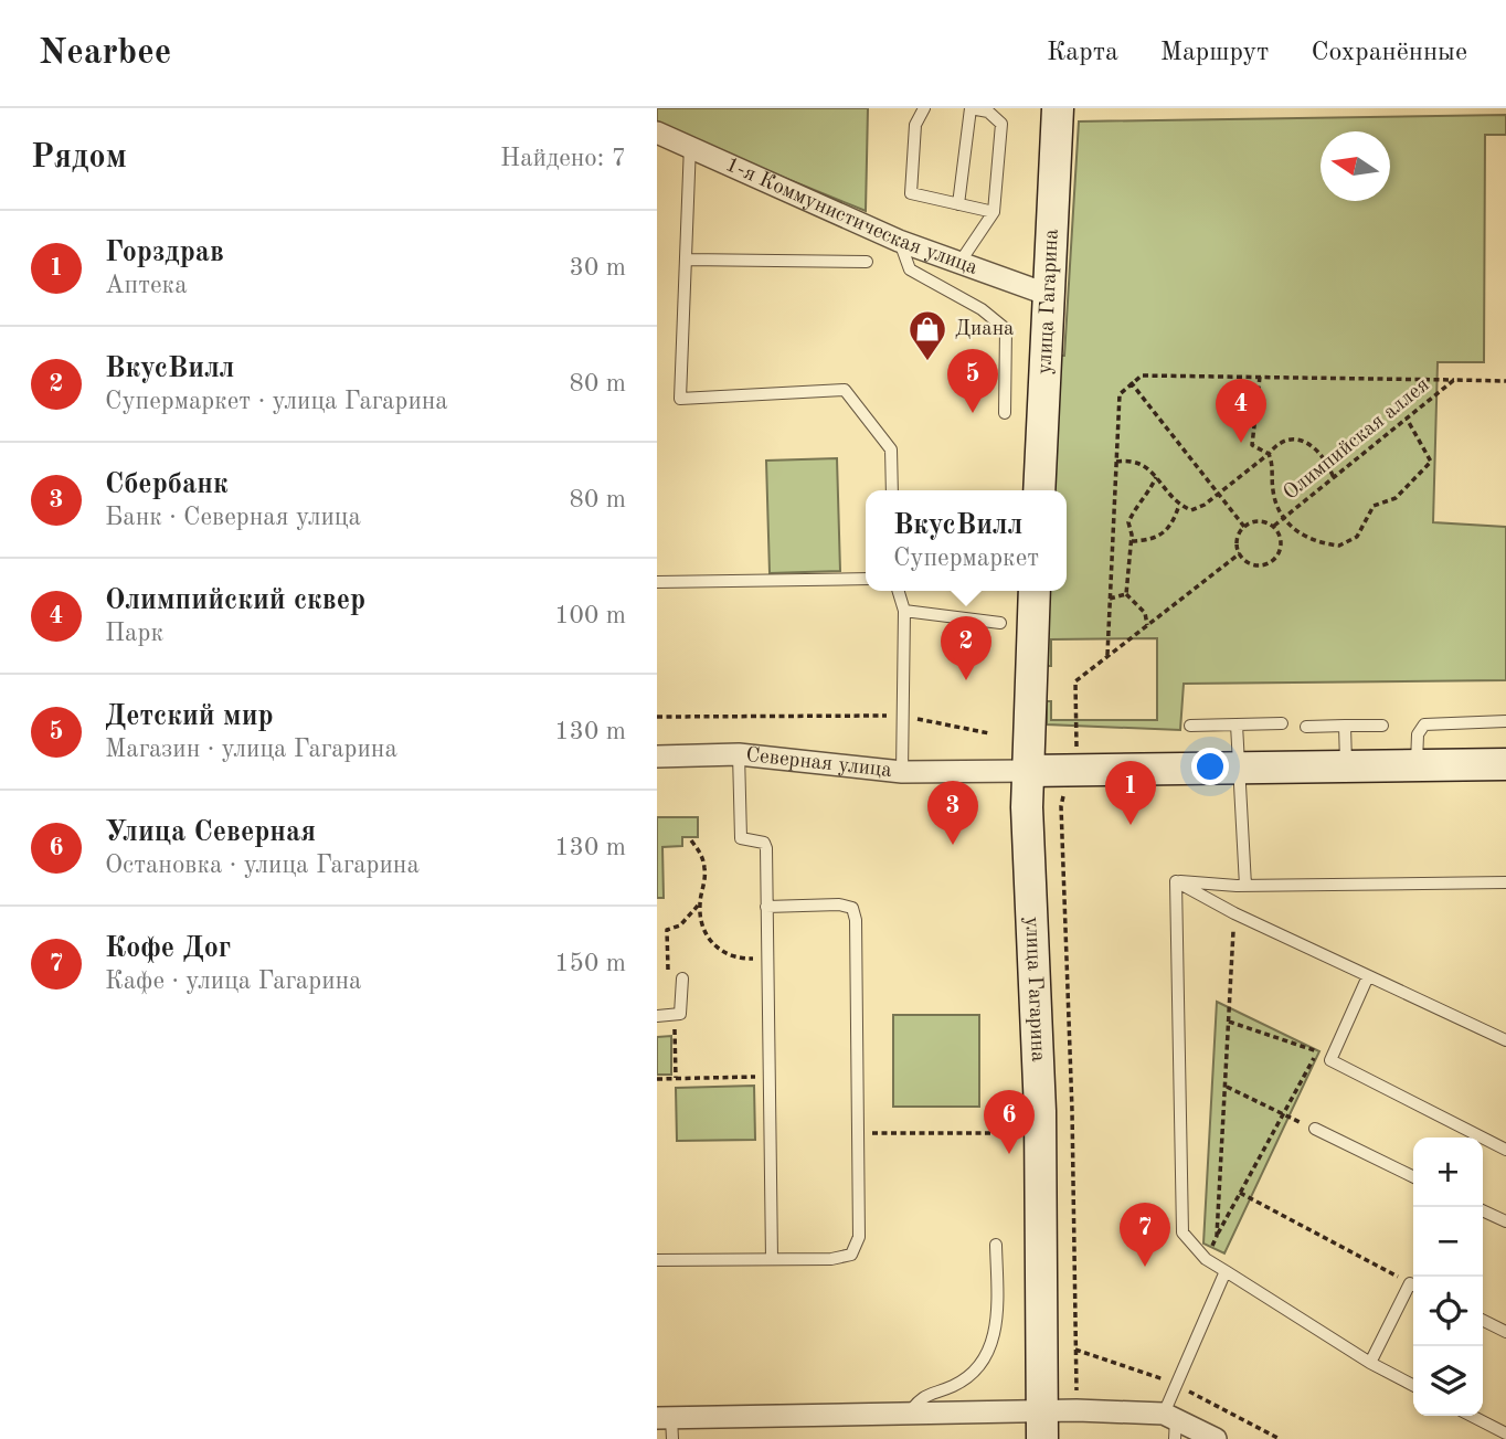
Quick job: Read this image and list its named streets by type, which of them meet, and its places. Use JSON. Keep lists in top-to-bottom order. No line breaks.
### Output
{"streets":{"street":["1-я Коммунистическая улица","улица Гагарина","Северная улица"],"path":["Олимпийская аллея"]},"crossings":[["1-я Коммунистическая улица","улица Гагарина"],["улица Гагарина","Северная улица"]],"places":{"shop":["Диана"]},"north":"left","page":{"header":"Nearbee","nav":["Карта","Маршрут","Сохранённые"],"heading":["Рядом","Найдено: 7"],"list":[{"mark":"1","name":"Горздрав","note":"Аптека","value":"30 m"},{"mark":"2","name":"ВкусВилл","note":"Супермаркет · улица Гагарина","value":"80 m"},{"mark":"3","name":"Сбербанк","note":"Банк · Северная улица","value":"80 m"},{"mark":"4","name":"Олимпийский сквер","note":"Парк","value":"100 m"},{"mark":"5","name":"Детский мир","note":"Магазин · улица Гагарина","value":"130 m"},{"mark":"6","name":"Улица Северная","note":"Остановка · улица Гагарина","value":"130 m"},{"mark":"7","name":"Кофе Дог","note":"Кафе · улица Гагарина","value":"150 m"}],"pins":["5","4","2","1","3","6","7"],"popup":["ВкусВилл","Супермаркет"],"map_buttons":["+","−"]}}
